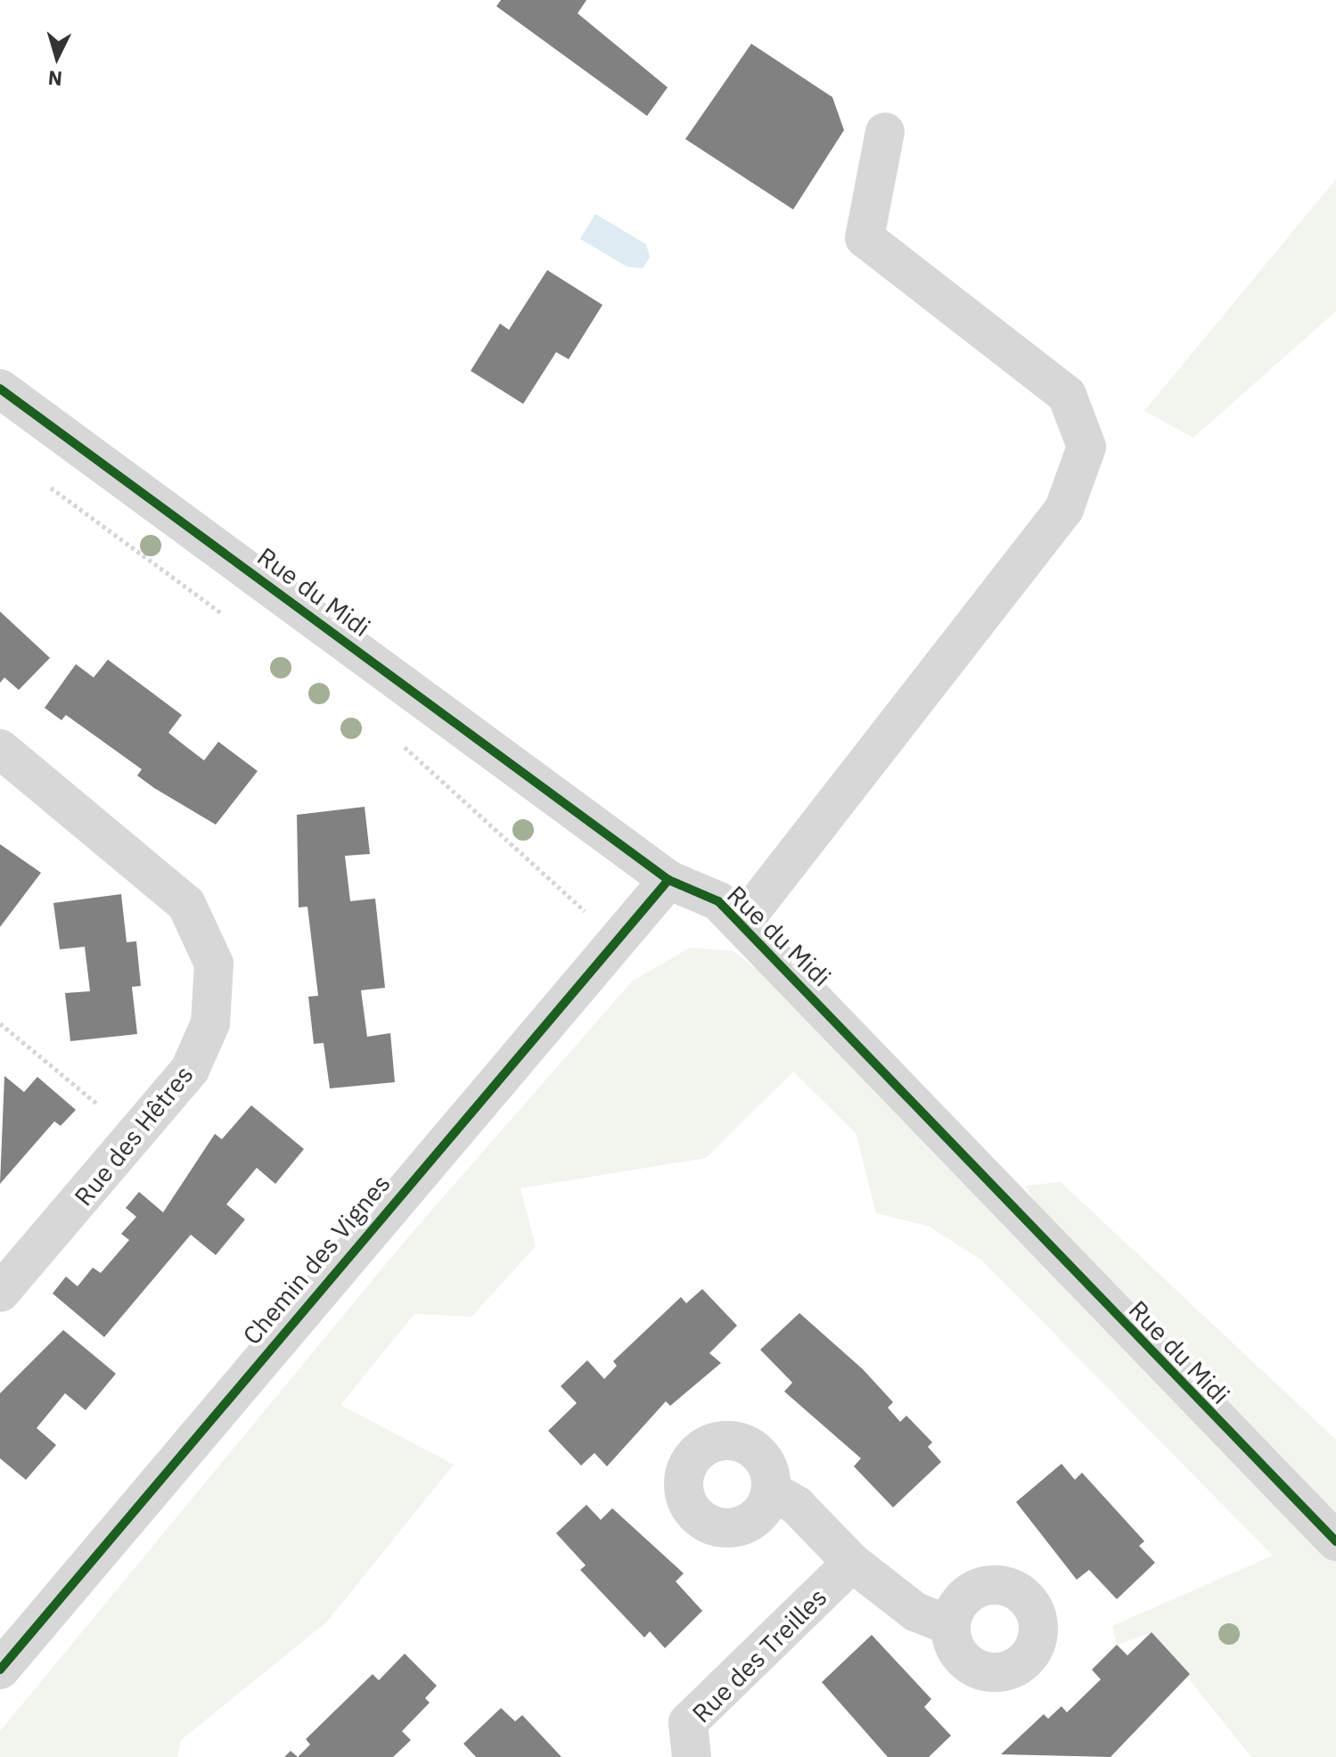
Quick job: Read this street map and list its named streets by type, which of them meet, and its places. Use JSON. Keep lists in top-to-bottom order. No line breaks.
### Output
{"streets":{"street":["Rue du Midi","Rue des Hêtres","Chemin des Vignes","Rue des Treilles"]},"crossings":[["Rue du Midi","Chemin des Vignes"]],"north":"bottom"}
